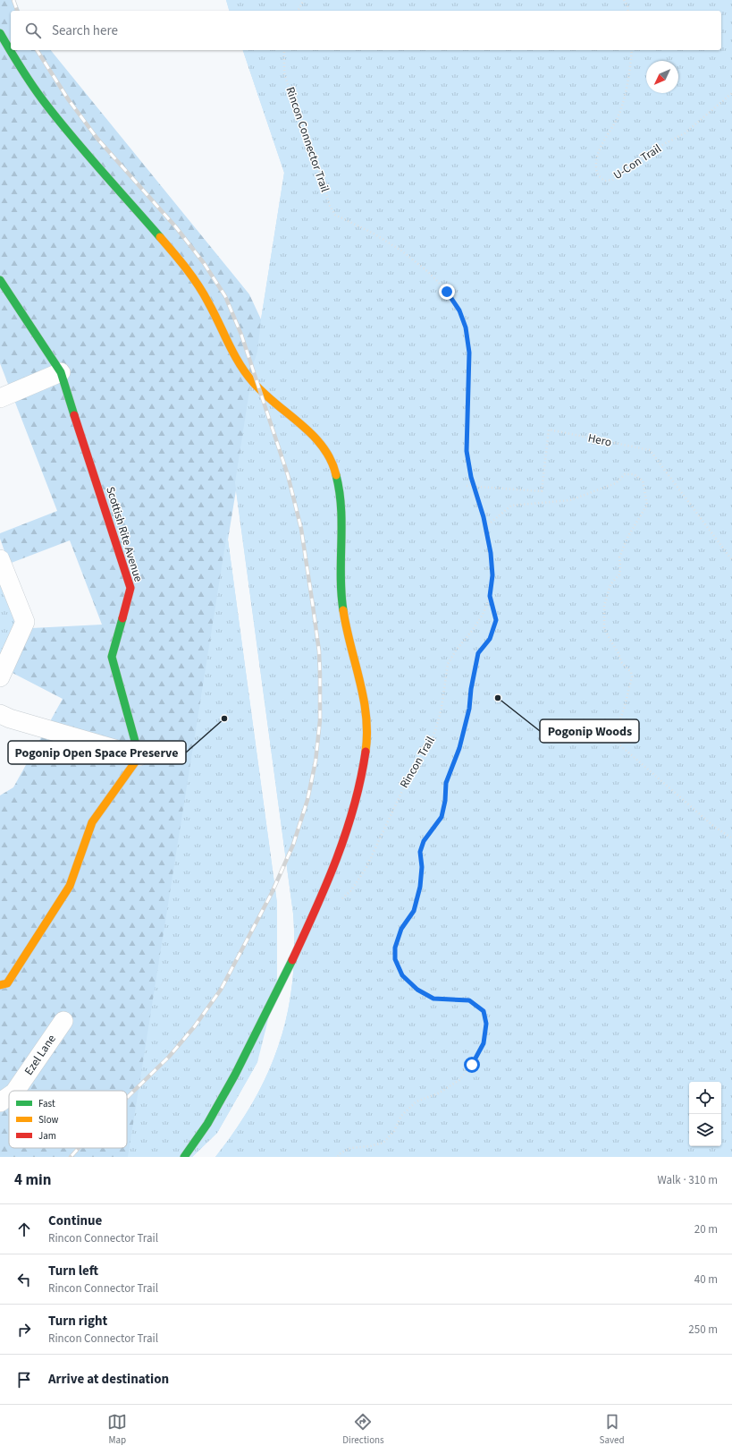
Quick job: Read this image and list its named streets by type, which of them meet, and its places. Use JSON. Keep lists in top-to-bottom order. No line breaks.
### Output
{"streets":{"main road":["Scottish Rite Avenue"],"street":["Ezel Lane"],"path":["Rincon Connector Trail","U-Con Trail","Hero","Rincon Trail"]},"crossings":[["Rincon Connector Trail","Rincon Trail"]],"places":["Pogonip Woods","Pogonip Open Space Preserve"],"legend":["Fast","Slow","Jam"],"north":"bottom left","page":{"search":"Search here","heading":["4 min","Walk · 310 m"],"list":[["Continue","Rincon Connector Trail","20 m"],["Turn left","Rincon Connector Trail","40 m"],["Turn right","Rincon Connector Trail","250 m"],"Arrive at destination"],"nav":["Map","Directions","Saved"]}}
